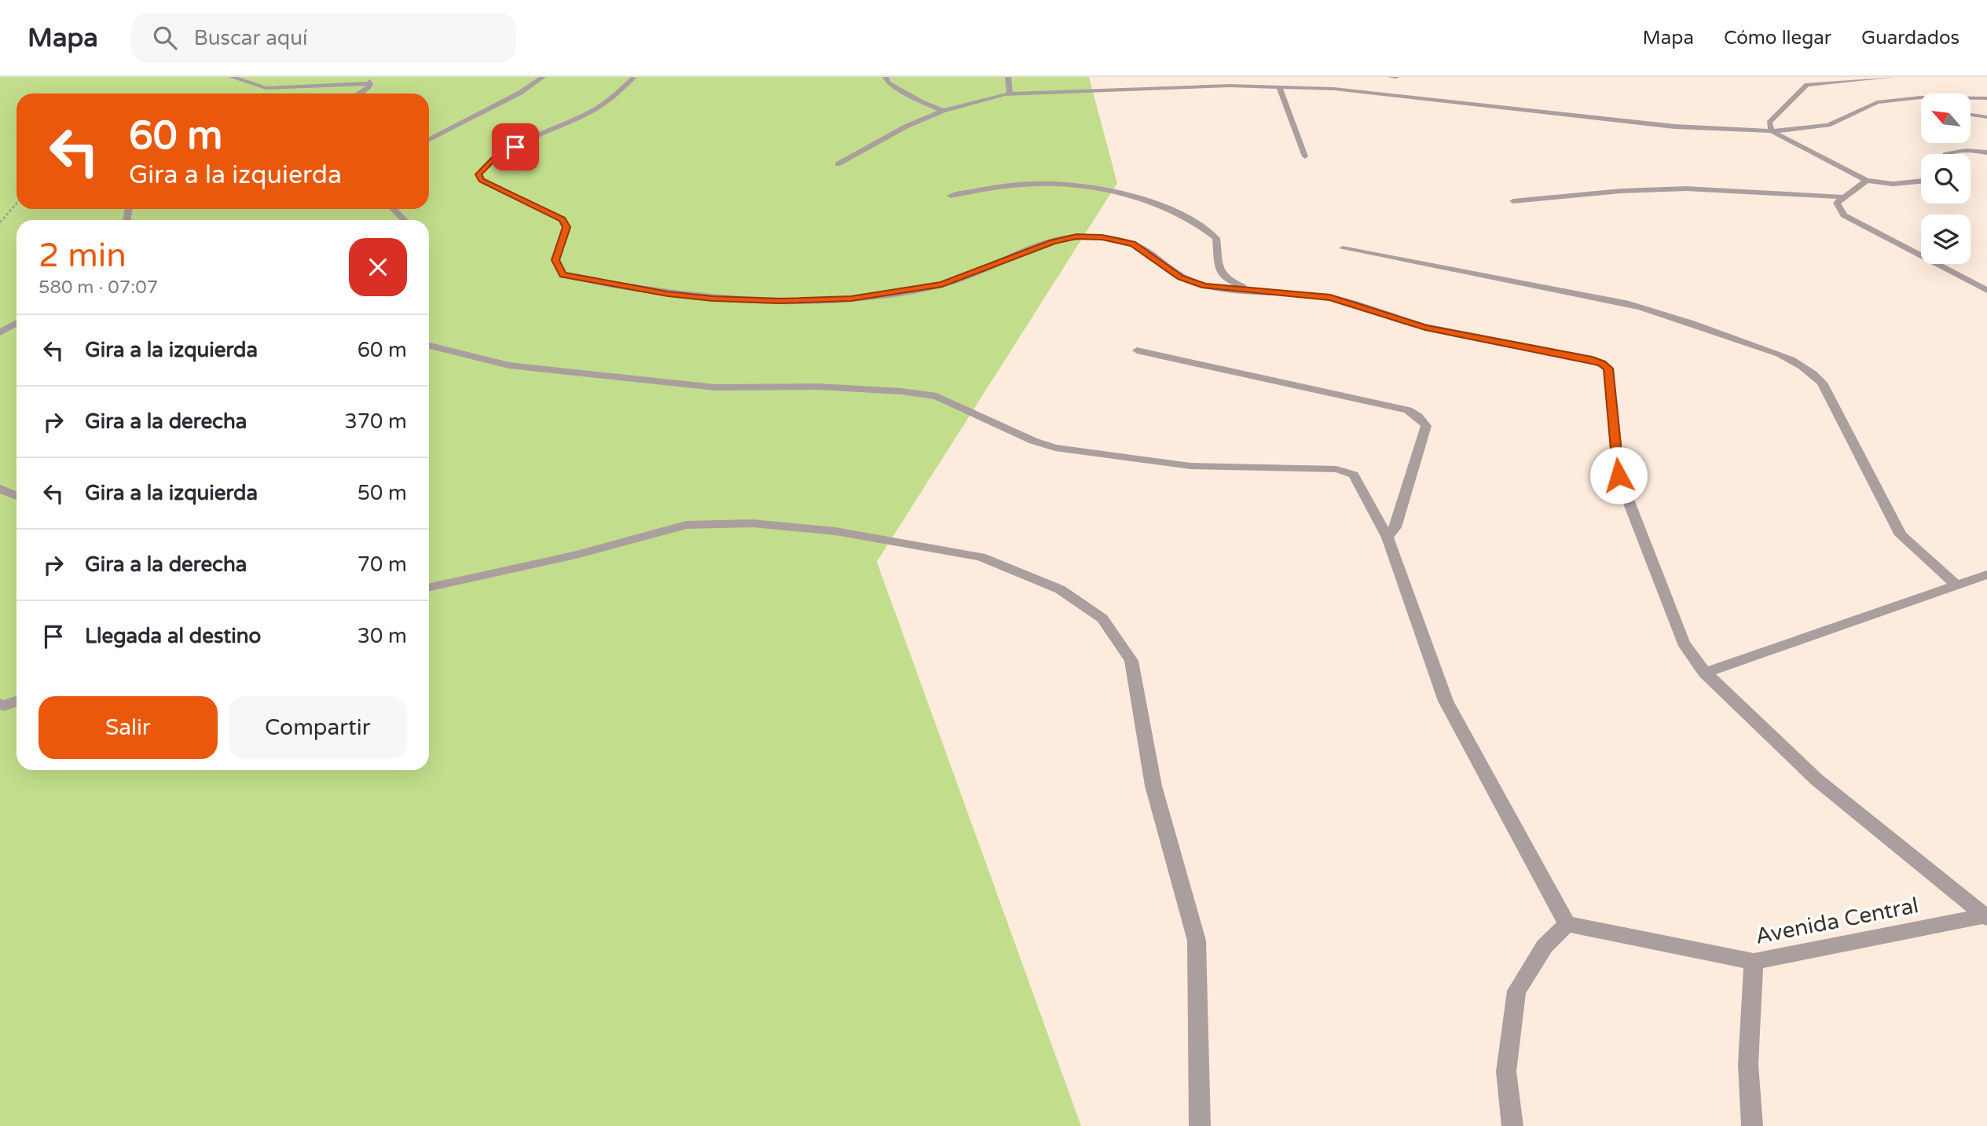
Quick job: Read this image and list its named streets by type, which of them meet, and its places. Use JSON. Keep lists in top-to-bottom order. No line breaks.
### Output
{"streets":{"street":["Avenida Central"]},"north":"top left","page":{"header":"Mapa","search":"Buscar aquí","nav":["Mapa","Cómo llegar","Guardados"],"turn":["60 m","Gira a la izquierda"],"heading":["2 min","580 m · 07:07"],"list":[{"name":"Gira a la izquierda","value":"60 m"},{"name":"Gira a la derecha","value":"370 m"},{"name":"Gira a la izquierda","value":"50 m"},{"name":"Gira a la derecha","value":"70 m"},{"name":"Llegada al destino","value":"30 m"}],"buttons":["Salir","Compartir"]}}
